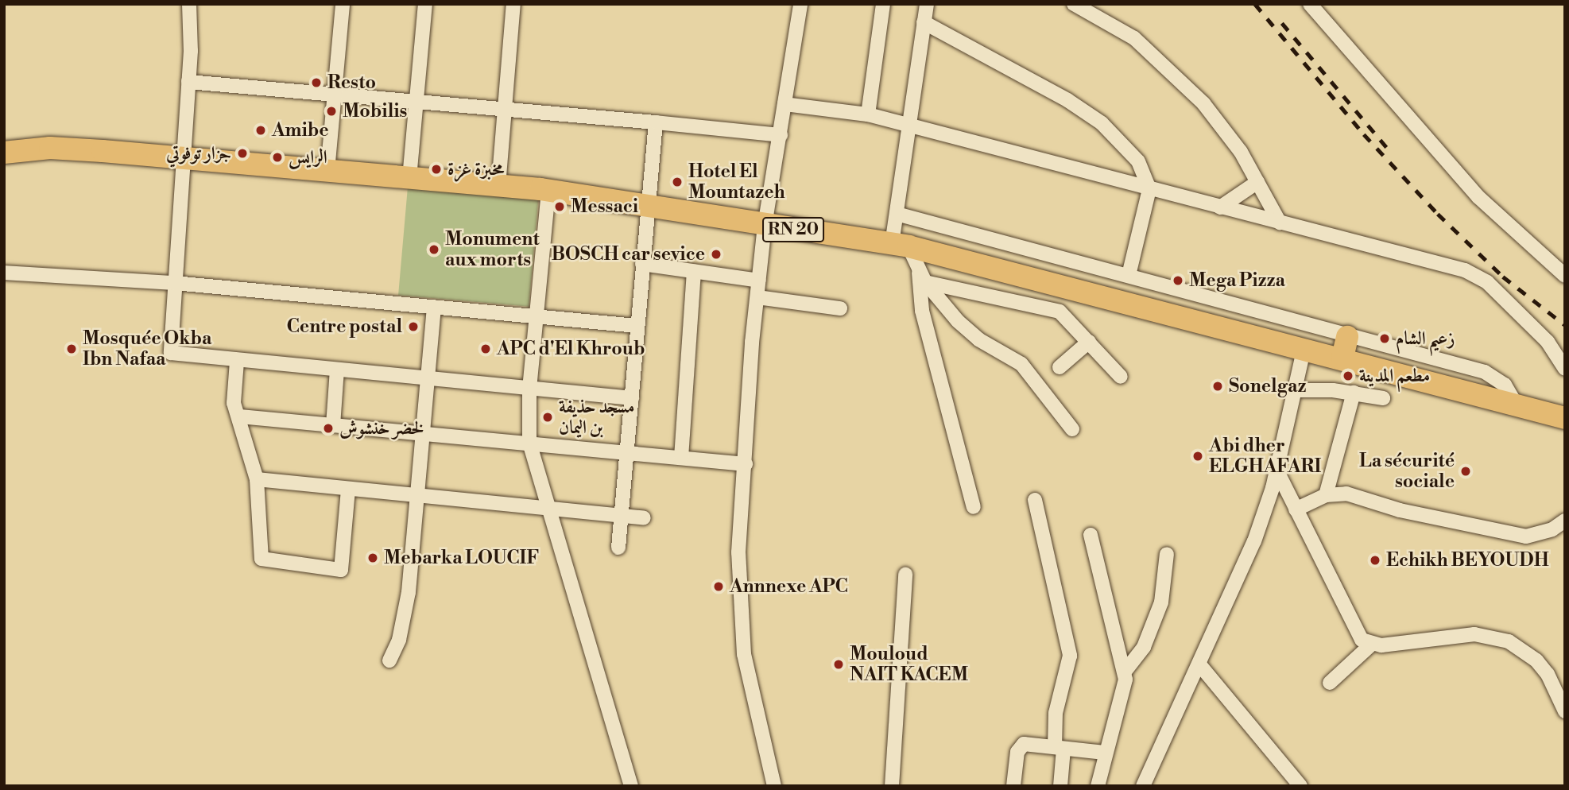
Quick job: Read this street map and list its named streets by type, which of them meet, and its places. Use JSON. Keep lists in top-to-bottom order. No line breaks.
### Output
{"streets":{"main road":["RN 20"]},"places":["Resto","Mobilis","Amibe","جزار توفوتي","الرايس","مخبزة غزة","Hotel El Mountazeh","Messaci","Monument aux morts","BOSCH car sevice","Mega Pizza","Centre postal","زعيم الشام","Mosquée Okba Ibn Nafaa","APC d'El Khroub","مطعم المدينة","Sonelgaz","مسجد حذيفة بن اليمان","لخضر خنشوش","Abi dher ELGHAFARI","La sécurité sociale","Mebarka LOUCIF","Echikh BEYOUDH","Annnexe APC","Mouloud NAIT KACEM"]}
